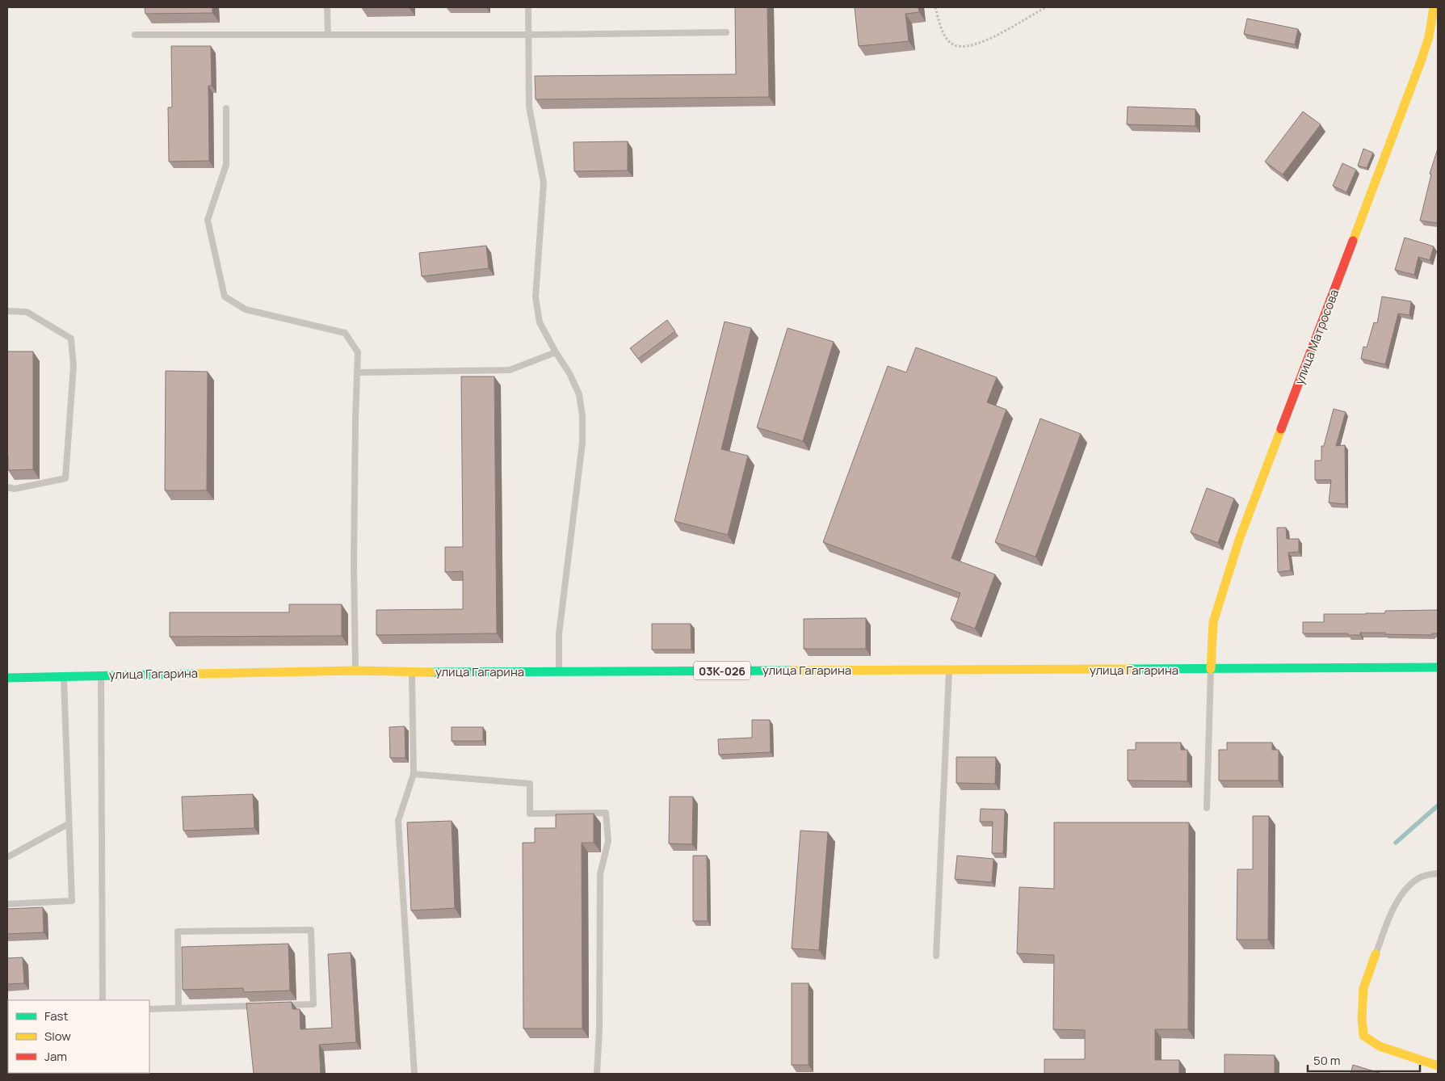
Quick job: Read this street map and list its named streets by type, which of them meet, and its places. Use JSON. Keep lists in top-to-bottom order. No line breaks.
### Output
{"streets":{"main road":["улица Матросова","улица Гагарина","03К-026"]},"crossings":[["улица Матросова","улица Гагарина"]],"legend":["Fast","Slow","Jam"],"scale_bar":"50 m"}
